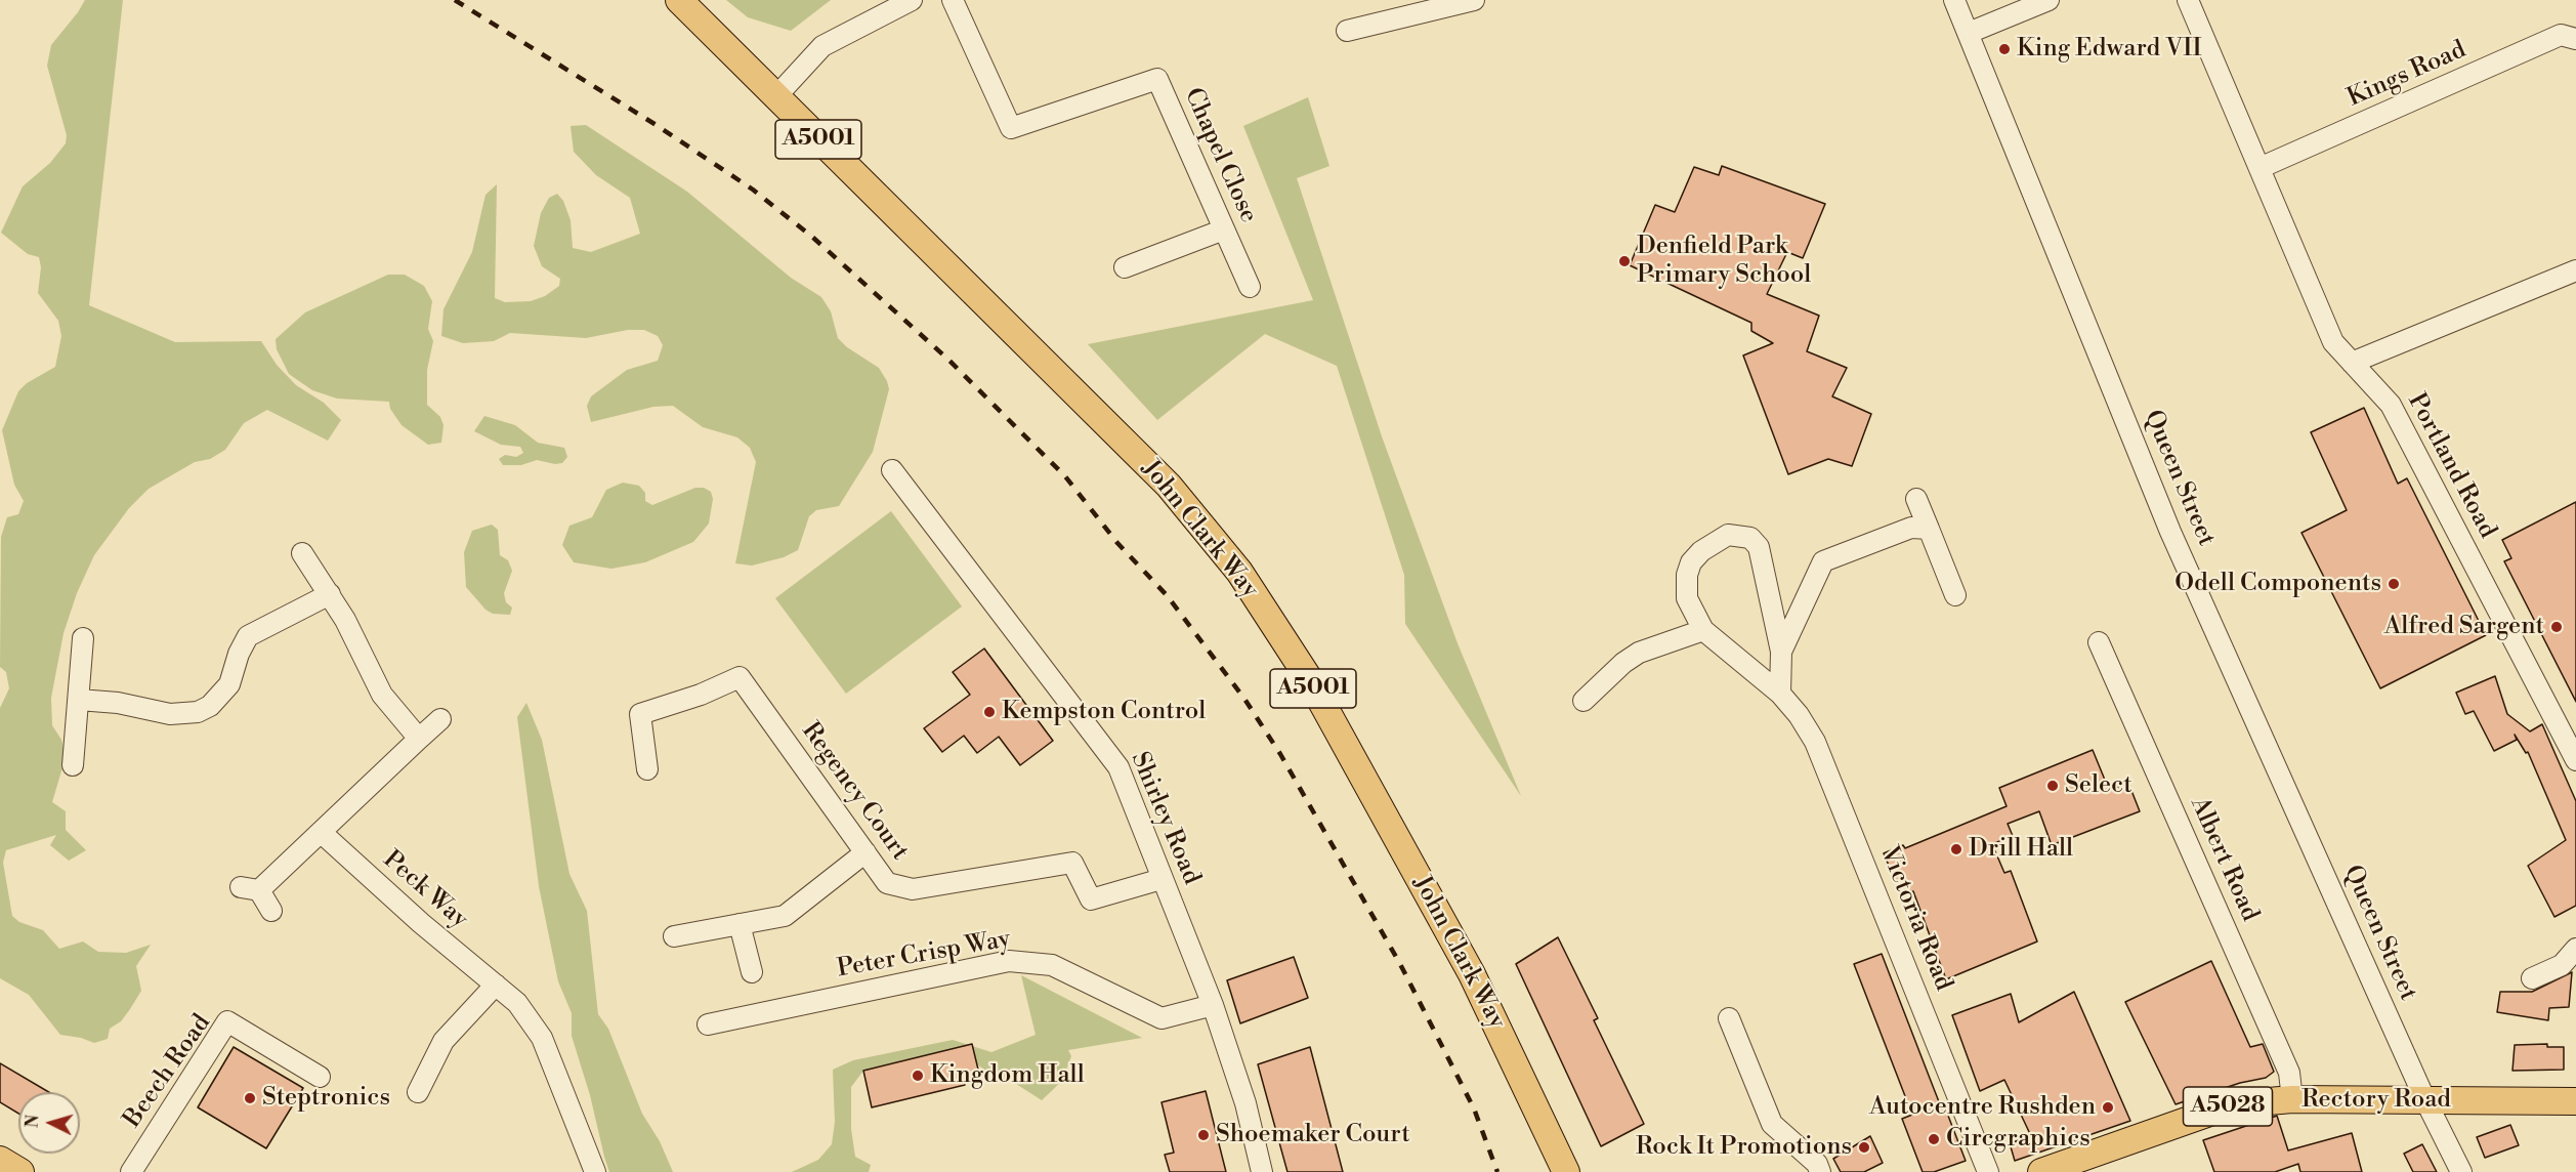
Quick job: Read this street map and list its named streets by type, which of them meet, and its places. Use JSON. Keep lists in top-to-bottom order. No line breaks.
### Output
{"streets":{"main road":["A5001","John Clark Way","Rectory Road","A5028"],"street":["Kings Road","Chapel Close","Portland Road","Queen Street","Regency Court","Shirley Road","Albert Road","Peck Way","Victoria Road","Peter Crisp Way","Beech Road"]},"crossings":[["Kings Road","Portland Road"],["Queen Street","Rectory Road"],["Regency Court","Shirley Road"],["Shirley Road","Peter Crisp Way"],["Albert Road","Rectory Road"]],"places":["King Edward VII","Denfield Park Primary School","Odell Components","Alfred Sargent","Kempston Control","Select","Drill Hall","Kingdom Hall","Steptronics","Autocentre Rushden","Shoemaker Court","Circgraphics","Rock It Promotions"],"north":"left"}
